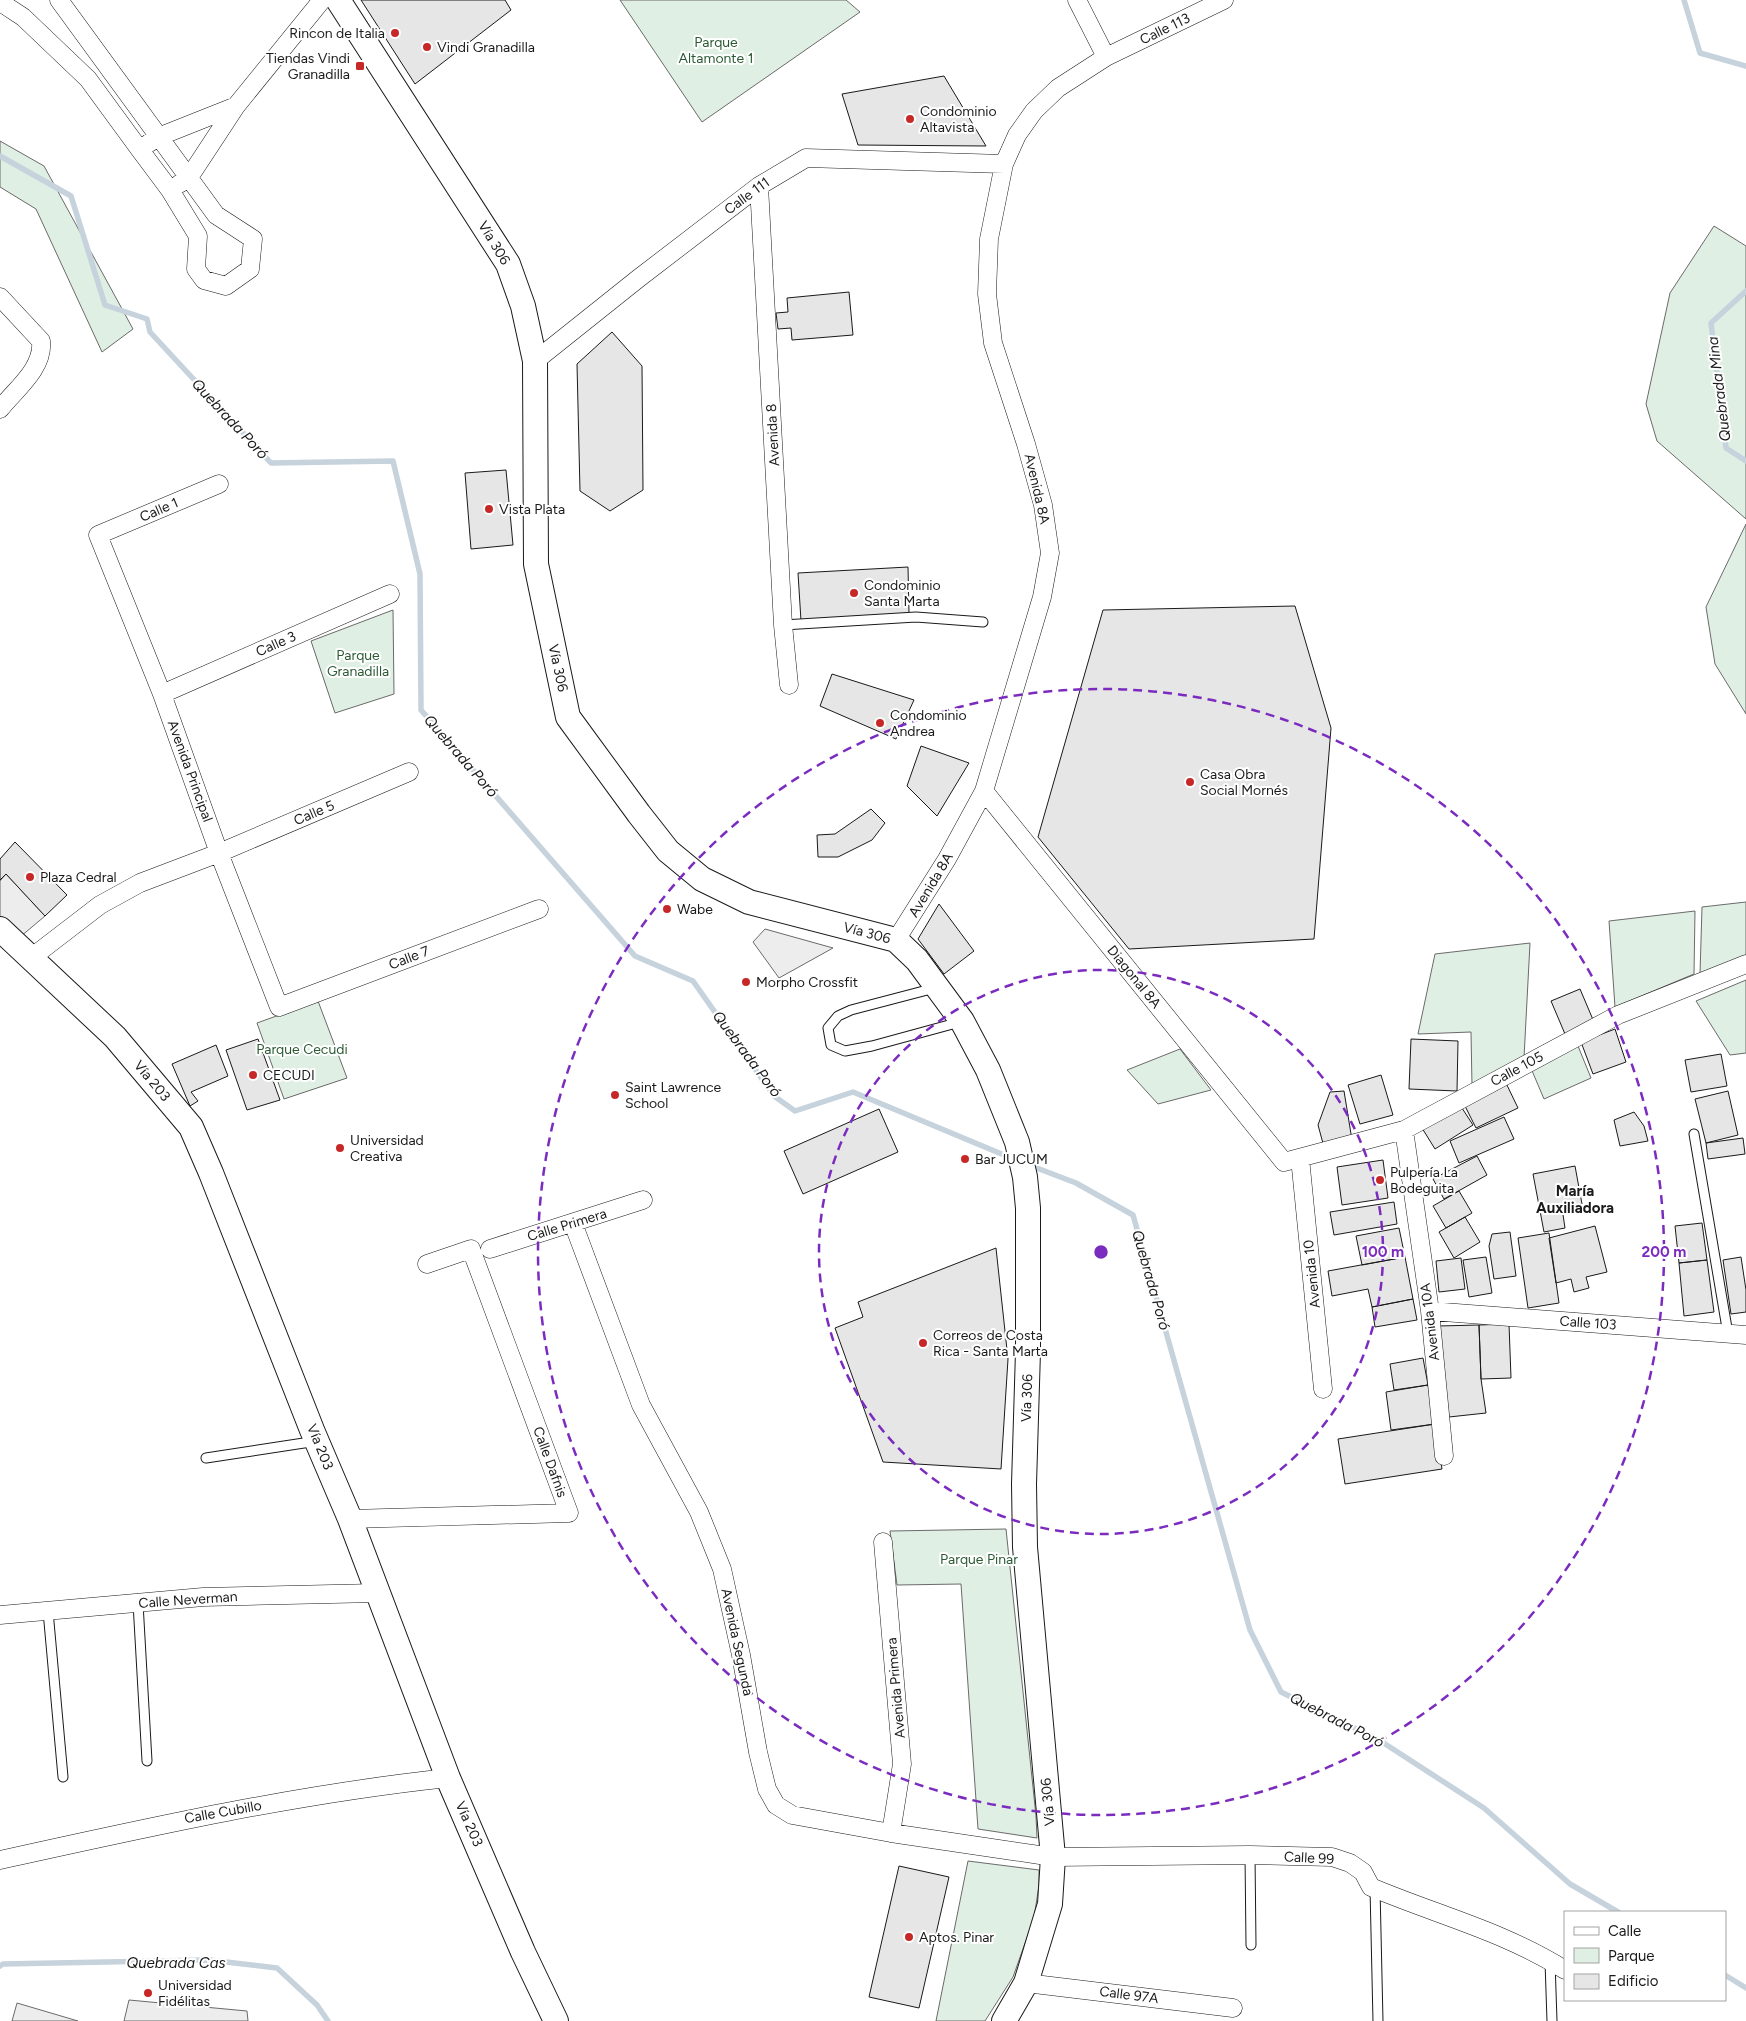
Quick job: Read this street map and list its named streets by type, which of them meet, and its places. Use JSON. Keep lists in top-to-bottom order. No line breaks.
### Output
{"streets":{"street":["Calle 113","Calle 111","Vía 306","Avenida 8","Avenida 8A","Calle 1","Calle 3","Avenida Principal","Calle 5","Calle 7","Diagonal 8A","Calle 105","Vía 203","Calle Primera","Avenida 10","Avenida 10A","Calle 103","Calle Dafnis","Calle Neverman","Avenida Segunda","Avenida Primera","Calle Cubillo","Calle 99","Calle 97A"]},"crossings":[["Calle 113","Avenida 8A"],["Calle 111","Vía 306"],["Calle 111","Avenida 8"],["Calle 111","Avenida 8A"],["Vía 306","Avenida 8A"],["Vía 306","Avenida Segunda"],["Vía 306","Calle 99"],["Vía 306","Calle 97A"],["Avenida 8A","Diagonal 8A"],["Calle 1","Avenida Principal"],["Calle 3","Avenida Principal"],["Avenida Principal","Calle 5"],["Avenida Principal","Calle 7"],["Calle 5","Vía 203"],["Diagonal 8A","Calle 105"],["Diagonal 8A","Avenida 10"],["Calle 105","Avenida 10"],["Calle 105","Avenida 10A"],["Vía 203","Calle Dafnis"],["Vía 203","Calle Neverman"],["Vía 203","Calle Cubillo"],["Calle Primera","Avenida Segunda"],["Avenida 10A","Calle 103"],["Avenida Segunda","Avenida Primera"],["Avenida Segunda","Calle 99"]],"districts":["María Auxiliadora"],"water":["Quebrada Mina","Quebrada Poró","Quebrada Cas"],"parks":["Parque Altamonte 1","Parque Granadilla","Parque Cecudi","Parque Pinar"],"places":{"other":["Rincon de Italia","Vindi Granadilla","Condominio Altavista","Vista Plata","Condominio Santa Marta","Condominio Andrea","Casa Obra Social Mornés","Plaza Cedral","Wabe","Morpho Crossfit","CECUDI","Saint Lawrence School","Universidad Creativa","Bar JUCUM","Pulpería La Bodeguita","Correos de Costa Rica - Santa Marta","Aptos. Pinar","Universidad Fidélitas"],"transit":["Tiendas Vindi Granadilla"]},"legend":["Calle","Parque","Edificio"],"rings":["100 m","200 m"]}
